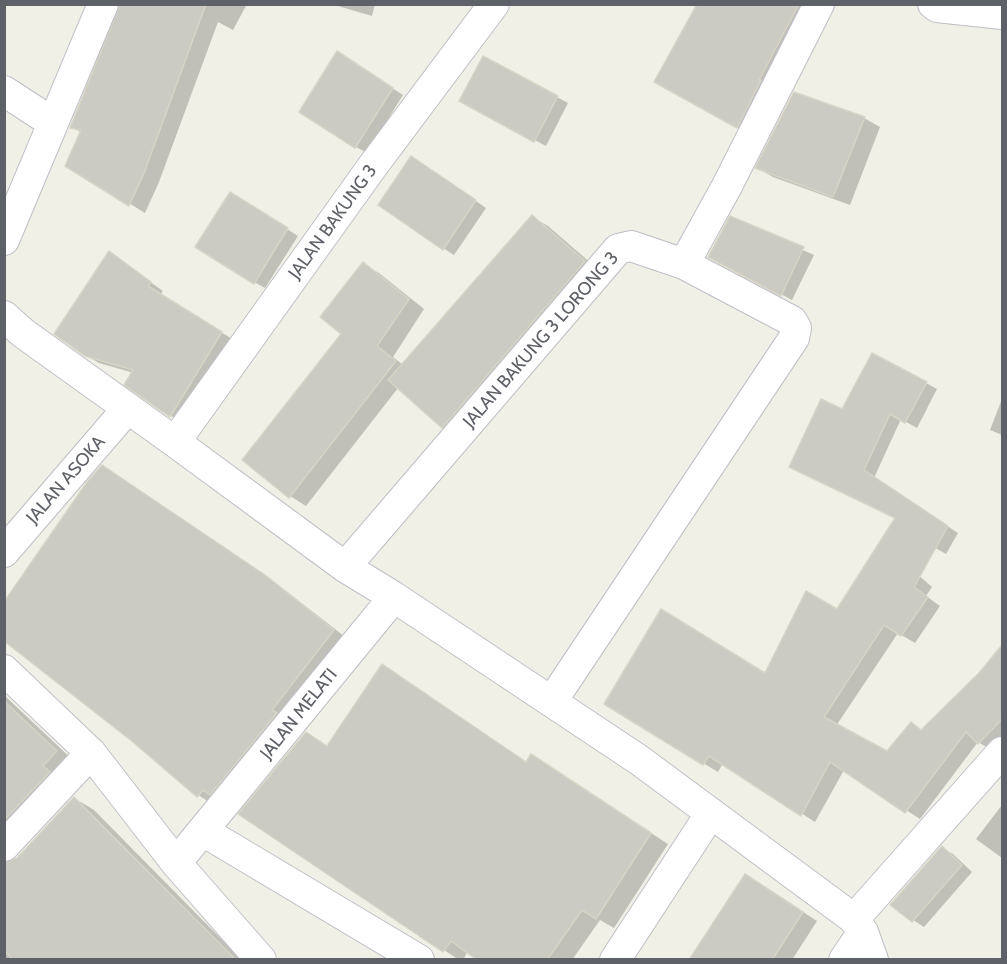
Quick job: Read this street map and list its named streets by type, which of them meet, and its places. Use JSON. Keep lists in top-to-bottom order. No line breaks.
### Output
{"streets":{"street":["JALAN BAKUNG 3","JALAN BAKUNG 3 LORONG 3","JALAN ASOKA","JALAN MELATI"]}}
